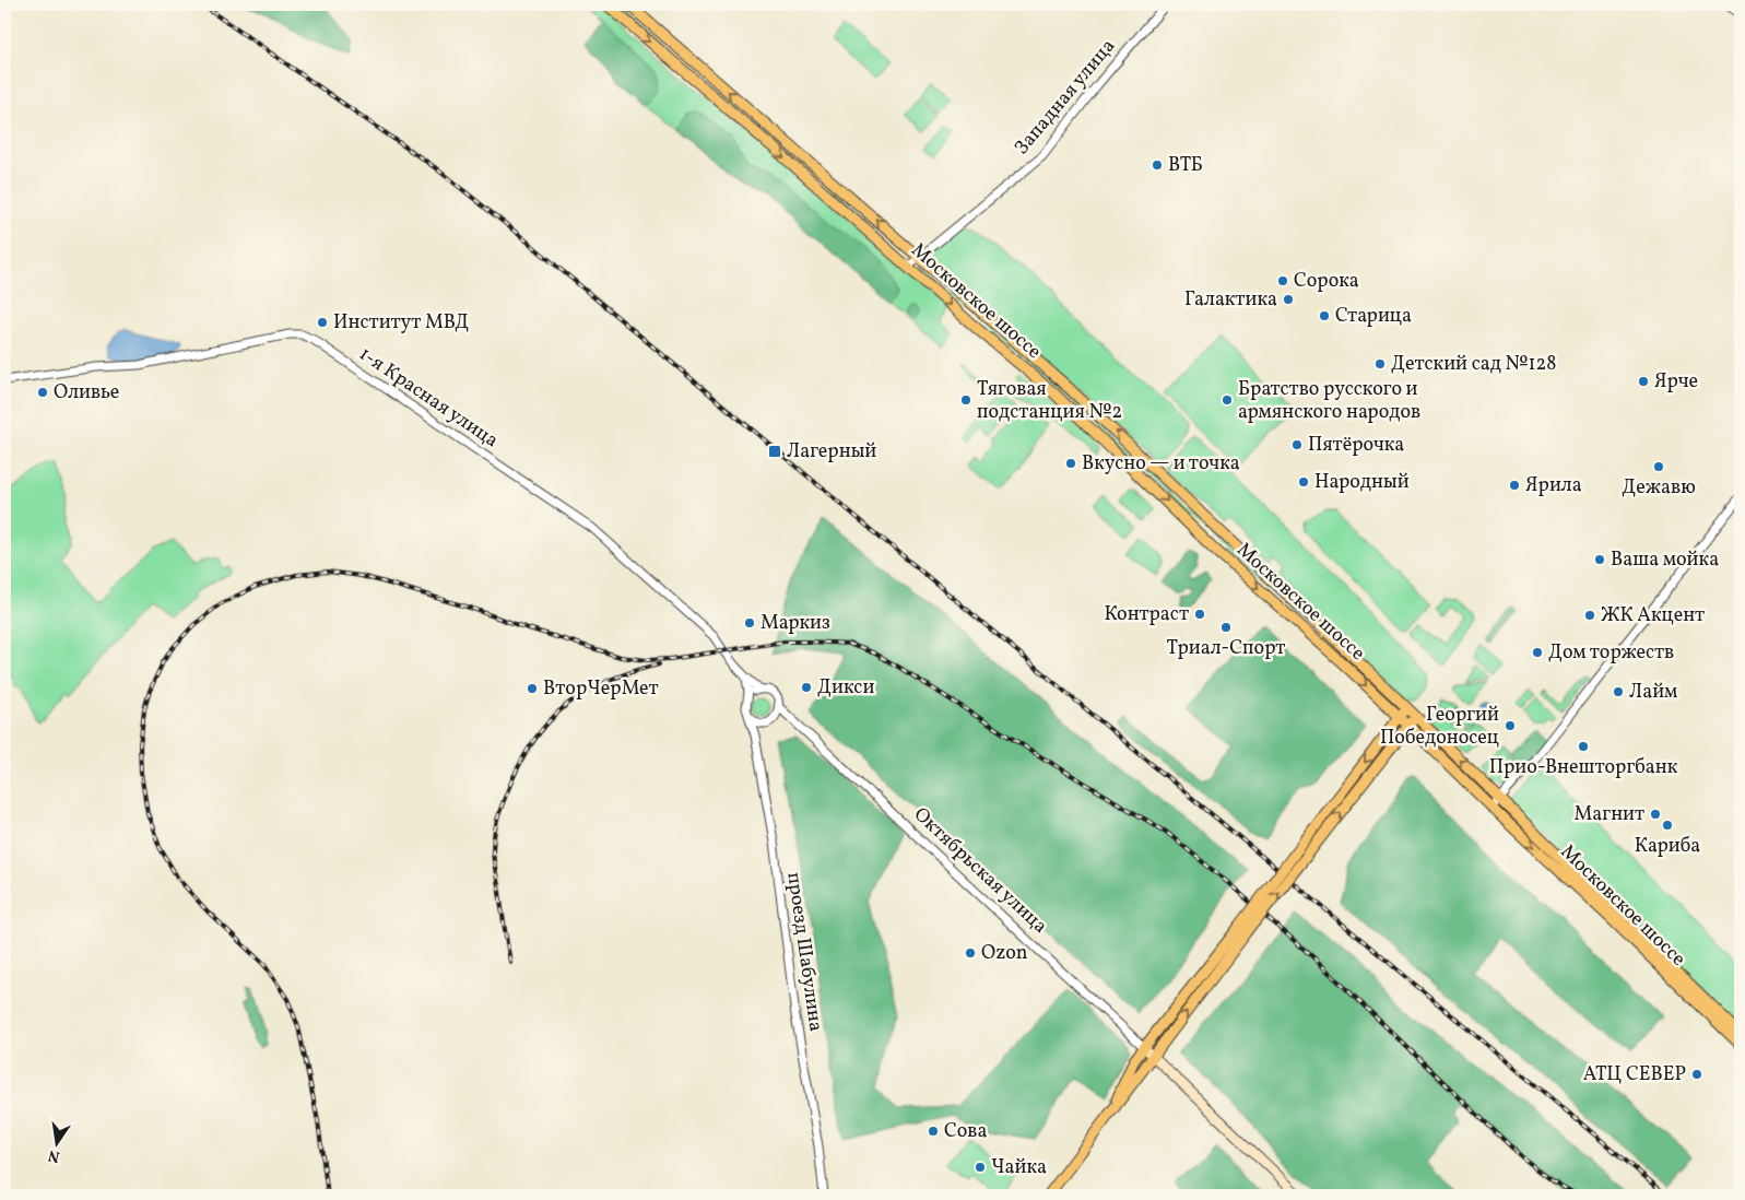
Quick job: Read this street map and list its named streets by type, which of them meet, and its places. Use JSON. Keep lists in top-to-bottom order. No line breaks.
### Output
{"streets":{"main road":["Московское шоссе","Октябрьская улица"],"street":["Западная улица","1-я Красная улица","проезд Шабулина"]},"crossings":[["Западная улица","Московское шоссе"],["1-я Красная улица","Октябрьская улица"],["1-я Красная улица","проезд Шабулина"],["Октябрьская улица","проезд Шабулина"]],"places":{"other":["ВТБ","Сорока","Галактика","Старица","Институт МВД","Детский сад №128","Ярче","Оливье","Тяговая подстанция №2","Братство русского и армянского народов","Пятёрочка","Вкусно — и точка","Дежавю","Народный","Ярила","Ваша мойка","Контраст","ЖК Акцент","Маркиз","Триал-Спорт","Дом торжеств","Дикси","ВторЧерМет","Лайм","Георгий Победоносец","Прио-Внешторгбанк","Магнит","Кариба","Ozon","АТЦ СЕВЕР","Сова","Чайка"],"transit":["Лагерный"]},"north":"bottom"}
